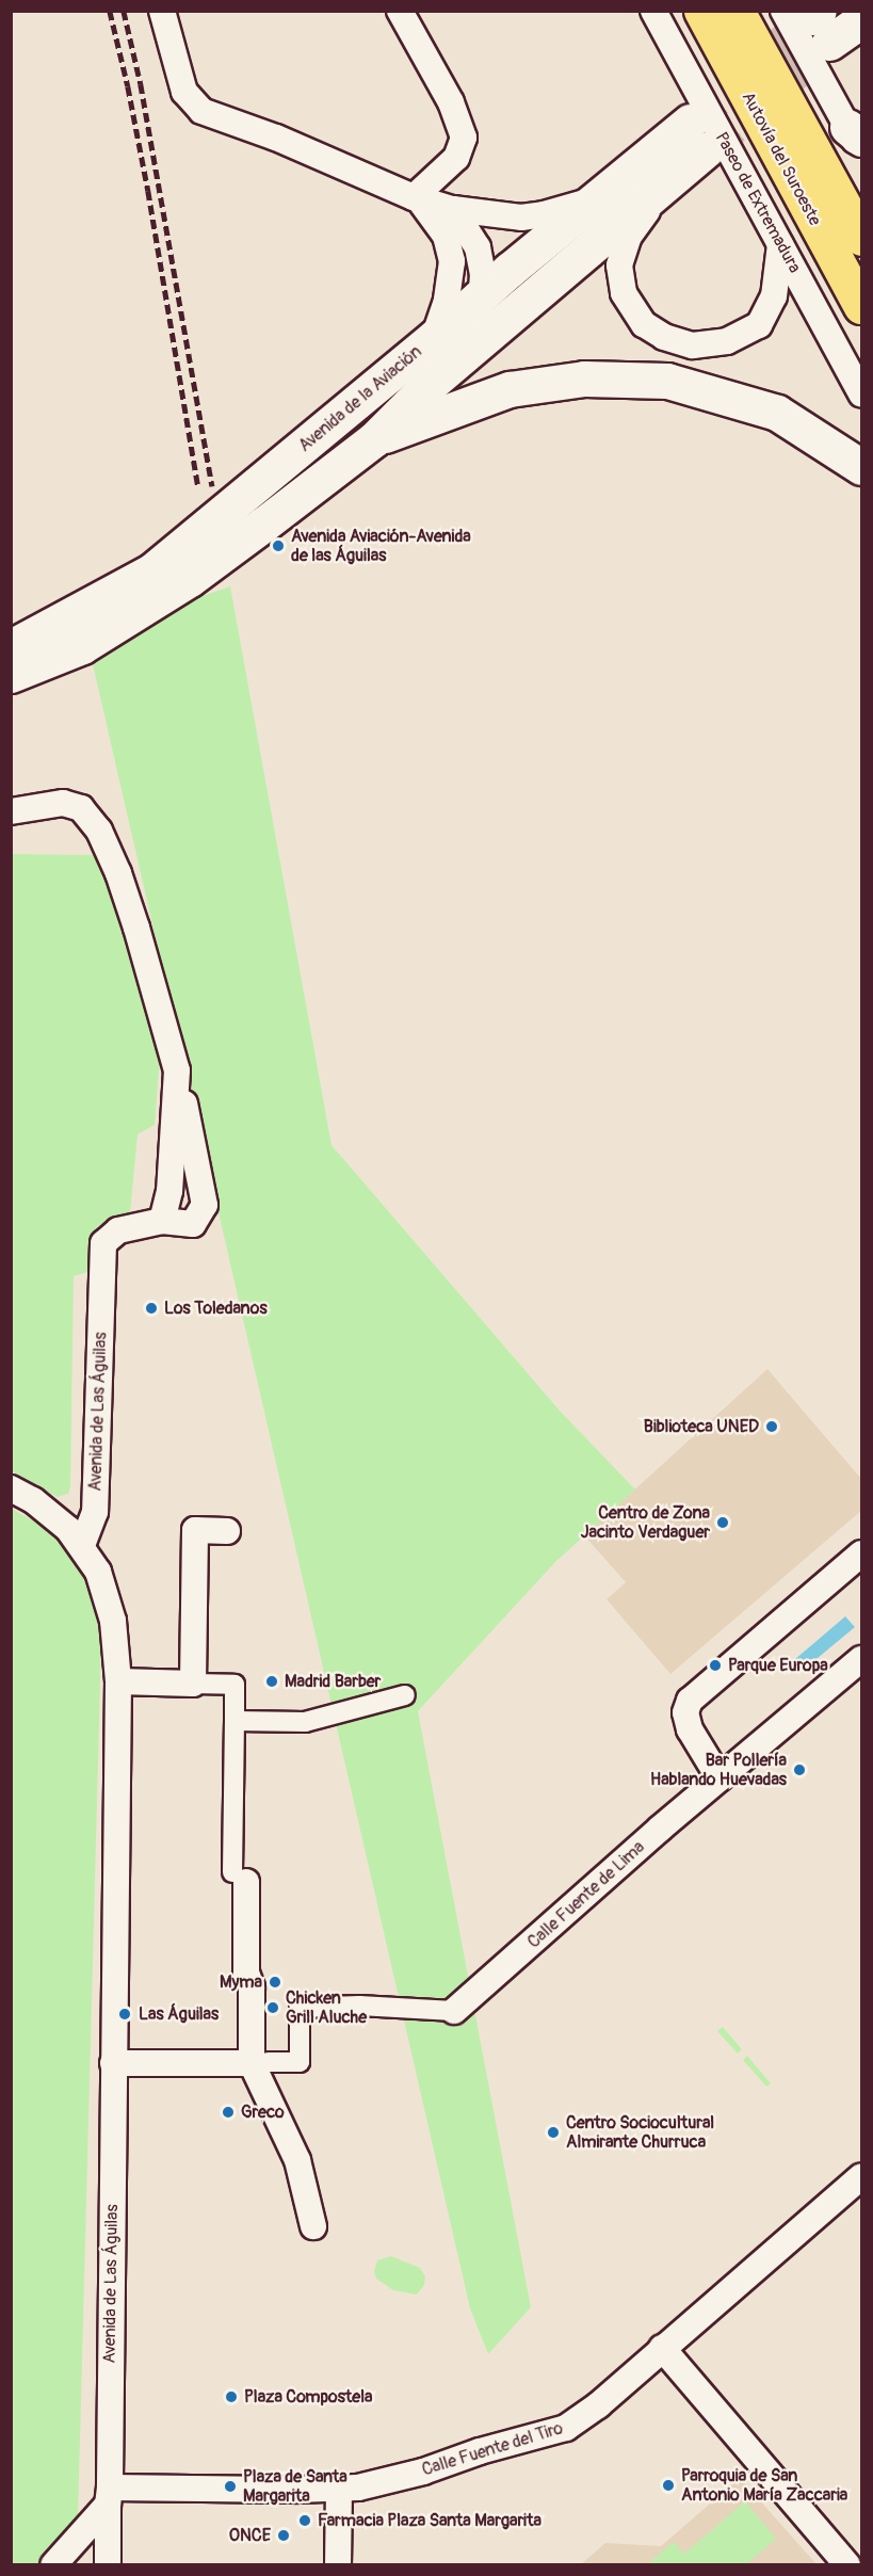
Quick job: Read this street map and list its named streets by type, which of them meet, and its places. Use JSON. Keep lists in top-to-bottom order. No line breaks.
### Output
{"streets":{"highway":["Autovía del Suroeste"],"main road":["Avenida de la Aviación"],"street":["Paseo de Extremadura","Avenida de Las Águilas","Calle Fuente de Lima","Calle Fuente del Tiro"]},"crossings":[["Paseo de Extremadura","Avenida de la Aviación"],["Avenida de Las Águilas","Calle Fuente del Tiro"]],"places":["Avenida Aviación-Avenida de las Águilas","Los Toledanos","Biblioteca UNED","Centro de Zona Jacinto Verdaguer","Parque Europa","Madrid Barber","Bar Pollería Hablando Huevadas","Myma","Chicken Grill Aluche","Las Águilas","Greco","Centro Sociocultural Almirante Churruca","Plaza Compostela","Parroquia de San Antonio María Zaccaria","Plaza de Santa Margarita","Farmacia Plaza Santa Margarita","ONCE"]}
